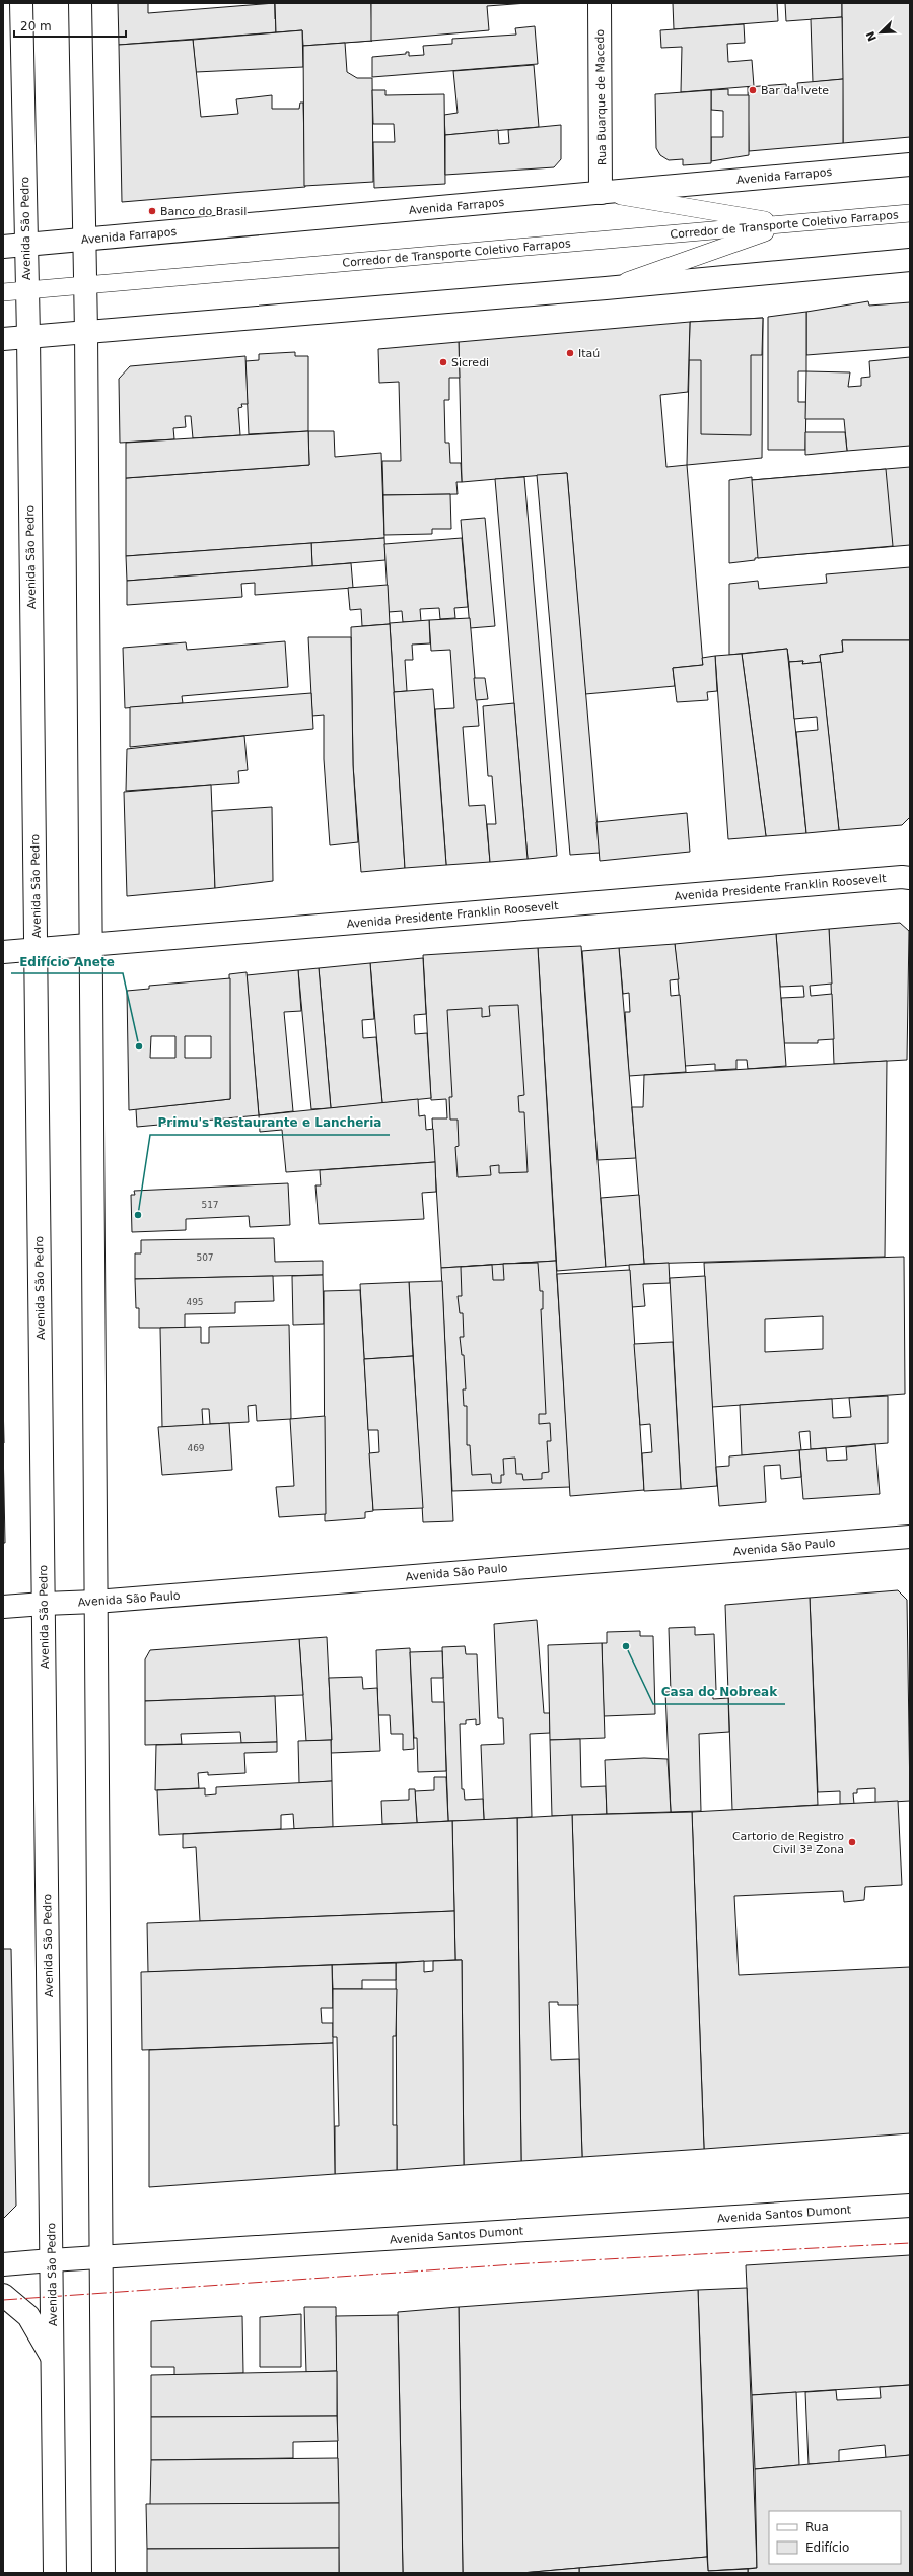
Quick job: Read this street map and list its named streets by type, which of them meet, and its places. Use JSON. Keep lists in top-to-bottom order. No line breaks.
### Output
{"streets":{"street":["Rua Buarque de Macedo","Avenida Farrapos","Avenida São Pedro","Avenida Presidente Franklin Roosevelt","Avenida São Paulo","Avenida Santos Dumont"],"lane":["Corredor de Transporte Coletivo Farrapos"]},"crossings":[["Rua Buarque de Macedo","Avenida Farrapos"],["Avenida Farrapos","Avenida São Pedro"],["Corredor de Transporte Coletivo Farrapos","Avenida São Pedro"],["Avenida São Pedro","Avenida Presidente Franklin Roosevelt"],["Avenida São Pedro","Avenida São Paulo"],["Avenida São Pedro","Avenida Santos Dumont"]],"places":["Bar da Ivete","Banco do Brasil","Itaú","Sicredi","Edifício Anete","Primu's Restaurante e Lancheria","Casa do Nobreak","Cartorio de Registro Civil 3ª Zona"],"house_numbers":["517","507","495","469"],"legend":["Rua","Edifício"],"scale_bar":"20 m","north":"bottom left"}
